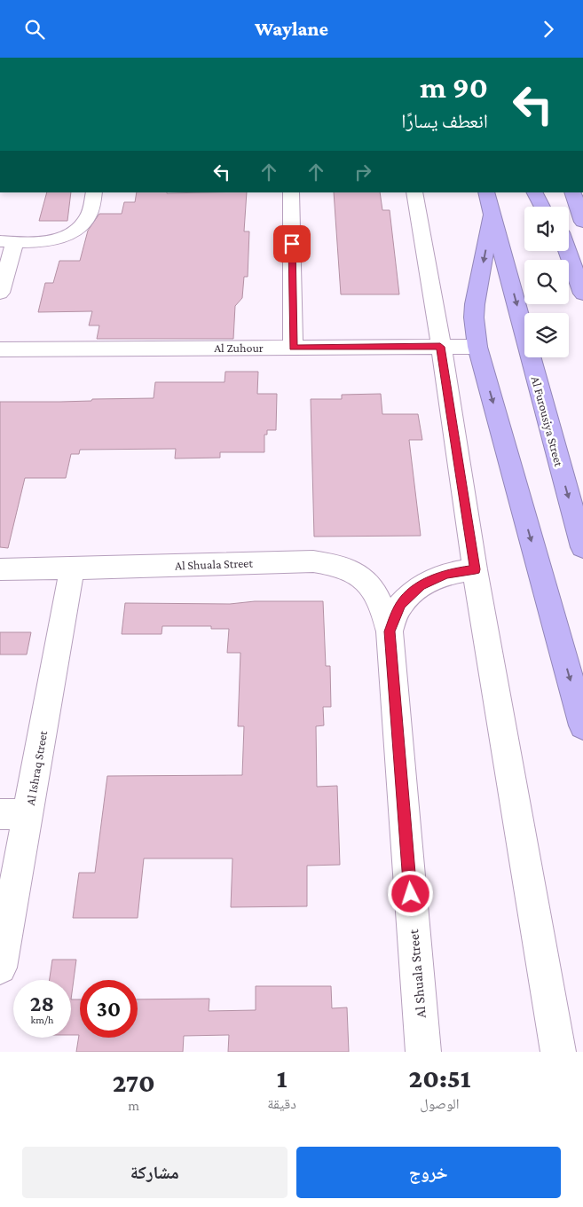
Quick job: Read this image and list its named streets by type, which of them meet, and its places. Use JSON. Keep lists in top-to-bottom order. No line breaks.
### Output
{"streets":{"highway":["Al Furousiya Street"],"street":["Al Zuhour","Al Shuala Street","Al Ishraq Street"]},"crossings":[["Al Shuala Street","Al Ishraq Street"]],"page":{"header":"Waylane","turn":["90 m","انعطف يسارًا"],"speed":"28 km/h","limit":"30","eta":["20:51","الوصول","1","دقيقة","270","m"],"buttons":["خروج","مشاركة"]}}
